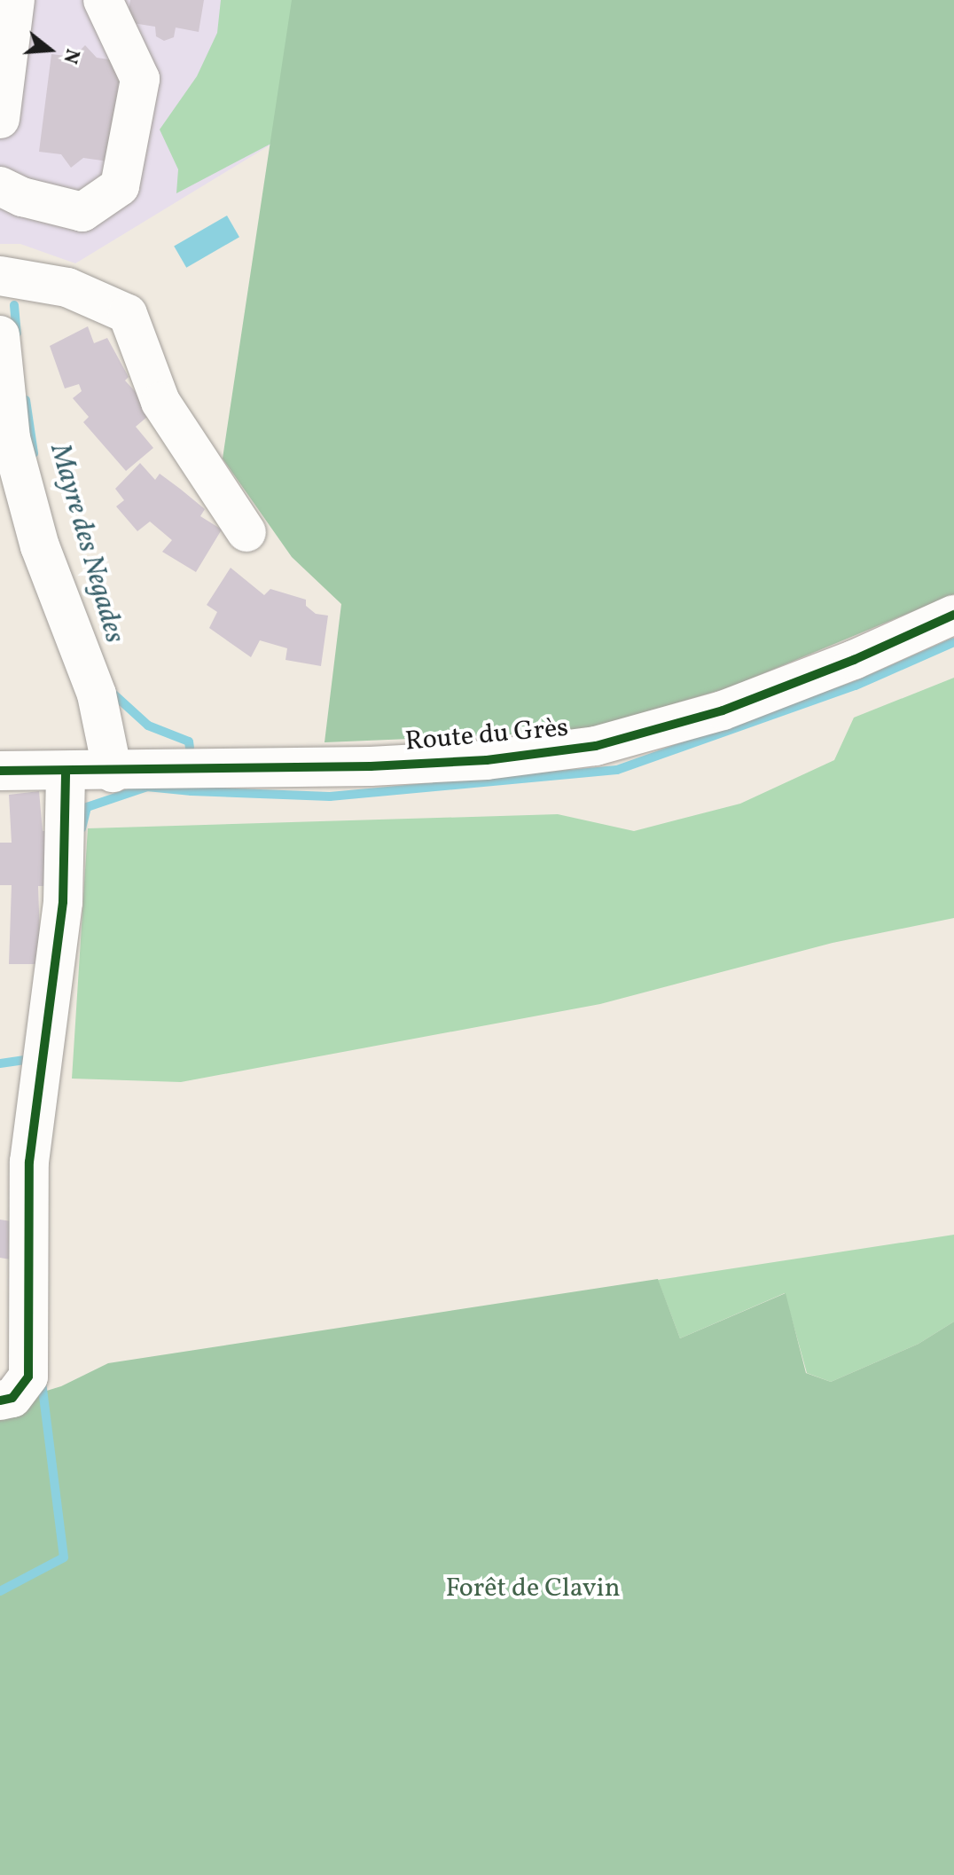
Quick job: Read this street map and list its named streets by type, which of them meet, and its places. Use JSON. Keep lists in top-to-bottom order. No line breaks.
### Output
{"streets":{"street":["Route du Grès"]},"water":["Mayre des Negades"],"parks":["Forêt de Clavin"],"north":"right"}
